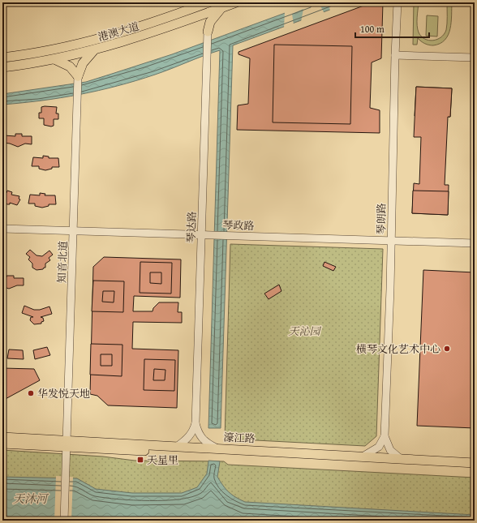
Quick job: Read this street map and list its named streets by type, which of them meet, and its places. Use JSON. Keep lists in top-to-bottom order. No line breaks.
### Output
{"streets":{"main road":["港澳大道","濠江路"],"street":["琴朗路","琴政路","琴达路","知音北道"]},"crossings":[["琴朗路","琴政路"],["琴政路","琴达路"],["琴政路","知音北道"],["知音北道","濠江路"]],"water":["天沐河"],"parks":["天沁园"],"places":{"other":["横琴文化艺术中心","华发悦天地"],"transit":["天星里"]},"scale_bar":"100 m"}
